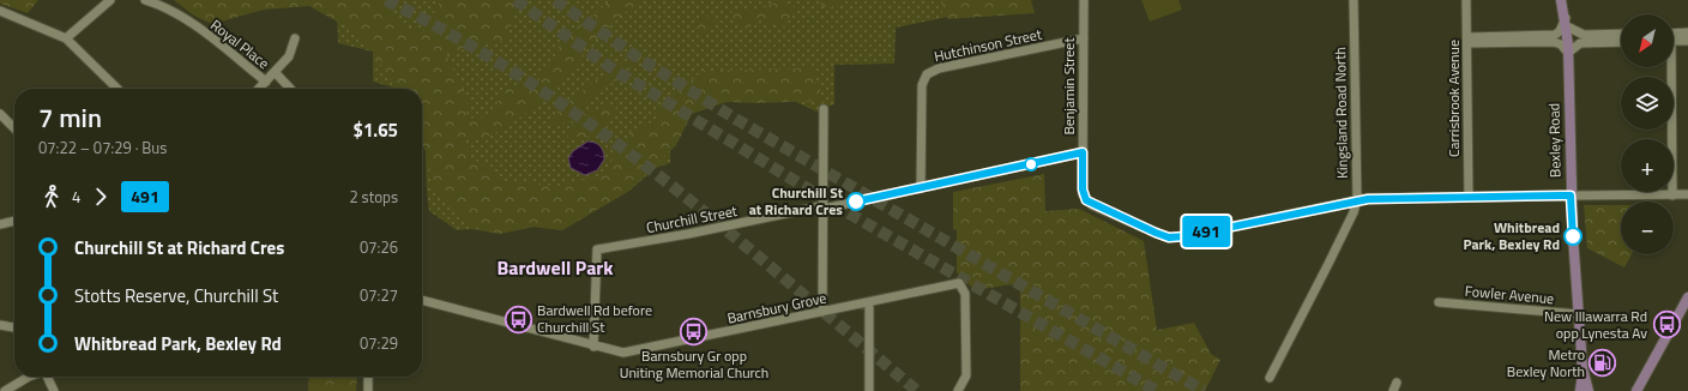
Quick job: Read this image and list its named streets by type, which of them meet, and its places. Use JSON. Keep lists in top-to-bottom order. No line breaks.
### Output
{"streets":{"main road":["Bexley Road"],"street":["Royal Place","Hutchinson Street","Benjamin Street","Carrisbrook Avenue","Kingsland Road North","Churchill Street","Fowler Avenue","Barnsbury Grove"]},"crossings":[["Hutchinson Street","Benjamin Street"],["Hutchinson Street","Churchill Street"],["Benjamin Street","Kingsland Road North"],["Benjamin Street","Churchill Street"],["Bexley Road","Fowler Avenue"],["Churchill Street","Barnsbury Grove"]],"districts":["Bardwell Park"],"places":{"other":["Churchill St at Richard Cres","Whitbread Park, Bexley Rd"],"bus stop":["Bardwell Rd before Churchill St","New Illawarra Rd opp Lynesta Av","Barnsbury Gr opp Uniting Memorial Church"],"fuel station":["Metro Bexley North"]},"lines":["bus line 491"],"north":"bottom left","page":{"on_map":"491","map_buttons":["+","−"],"heading":["7 min","07:22 – 07:29 · Bus","$1.65"],"legs":["4","491","2 stops"],"list":[{"name":"Churchill St at Richard Cres","value":"07:26"},{"name":"Stotts Reserve, Churchill St","value":"07:27"},{"name":"Whitbread Park, Bexley Rd","value":"07:29"}]}}
